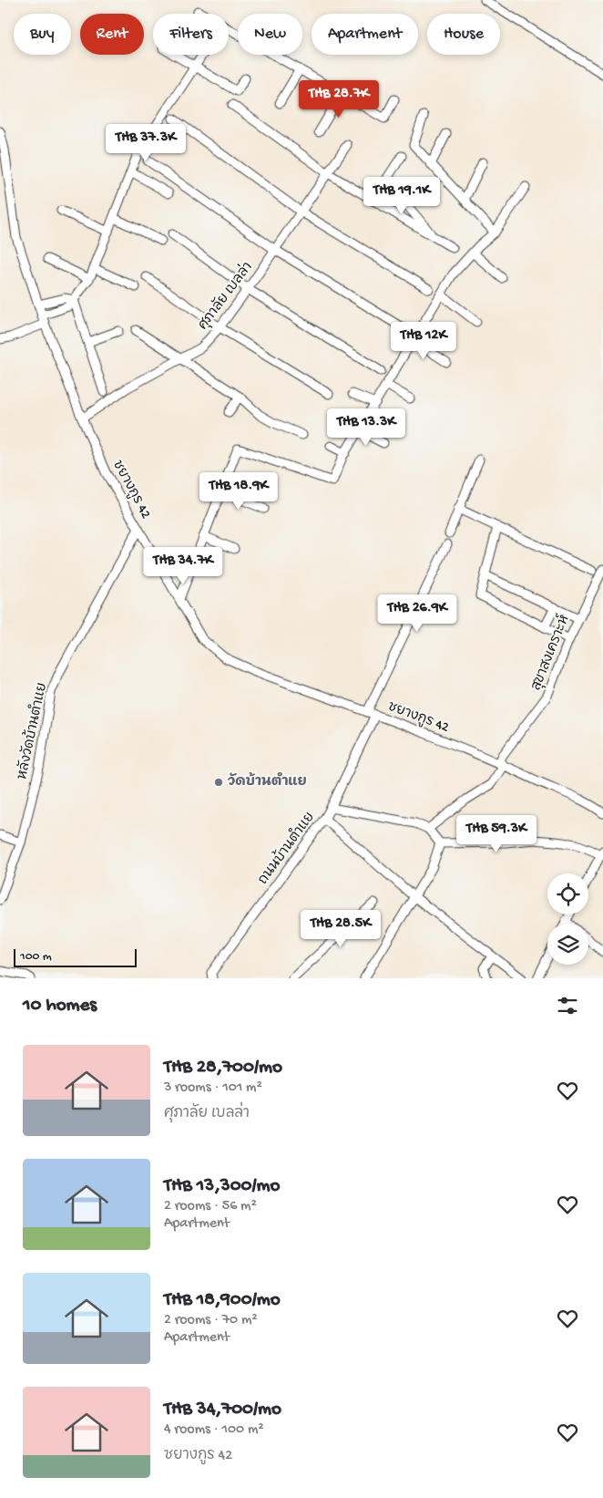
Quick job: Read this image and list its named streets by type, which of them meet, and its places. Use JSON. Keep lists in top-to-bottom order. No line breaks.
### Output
{"streets":{"street":["ศุภาลัย เบลล่า","ชยางกูร 42","สุขาสงเคราะห์","หลังวัดบ้านตำแย","ถนนบ้านตำแย"]},"crossings":[["ศุภาลัย เบลล่า","ชยางกูร 42"],["ชยางกูร 42","สุขาสงเคราะห์"],["ชยางกูร 42","หลังวัดบ้านตำแย"]],"places":["วัดบ้านตำแย"],"scale_bar":"100 m","page":{"chip":["Buy","Rent","Filters","New","Apartment","House"],"price":["THB 28.7K","THB 37.3K","THB 19.1K","THB 12K","THB 13.3K","THB 18.9K","THB 34.7K","THB 26.9K","THB 59.3K","THB 28.5K"],"scale":"100 m","heading":"10 homes","list":[{"name":"THB 28,700/mo","note":"3 rooms · 101 m² · ศุภาลัย เบลล่า"},{"name":"THB 13,300/mo","note":"2 rooms · 56 m² · Apartment"},{"name":"THB 18,900/mo","note":"2 rooms · 70 m² · Apartment"},{"name":"THB 34,700/mo","note":"4 rooms · 100 m² · ชยางกูร 42"}]}}
